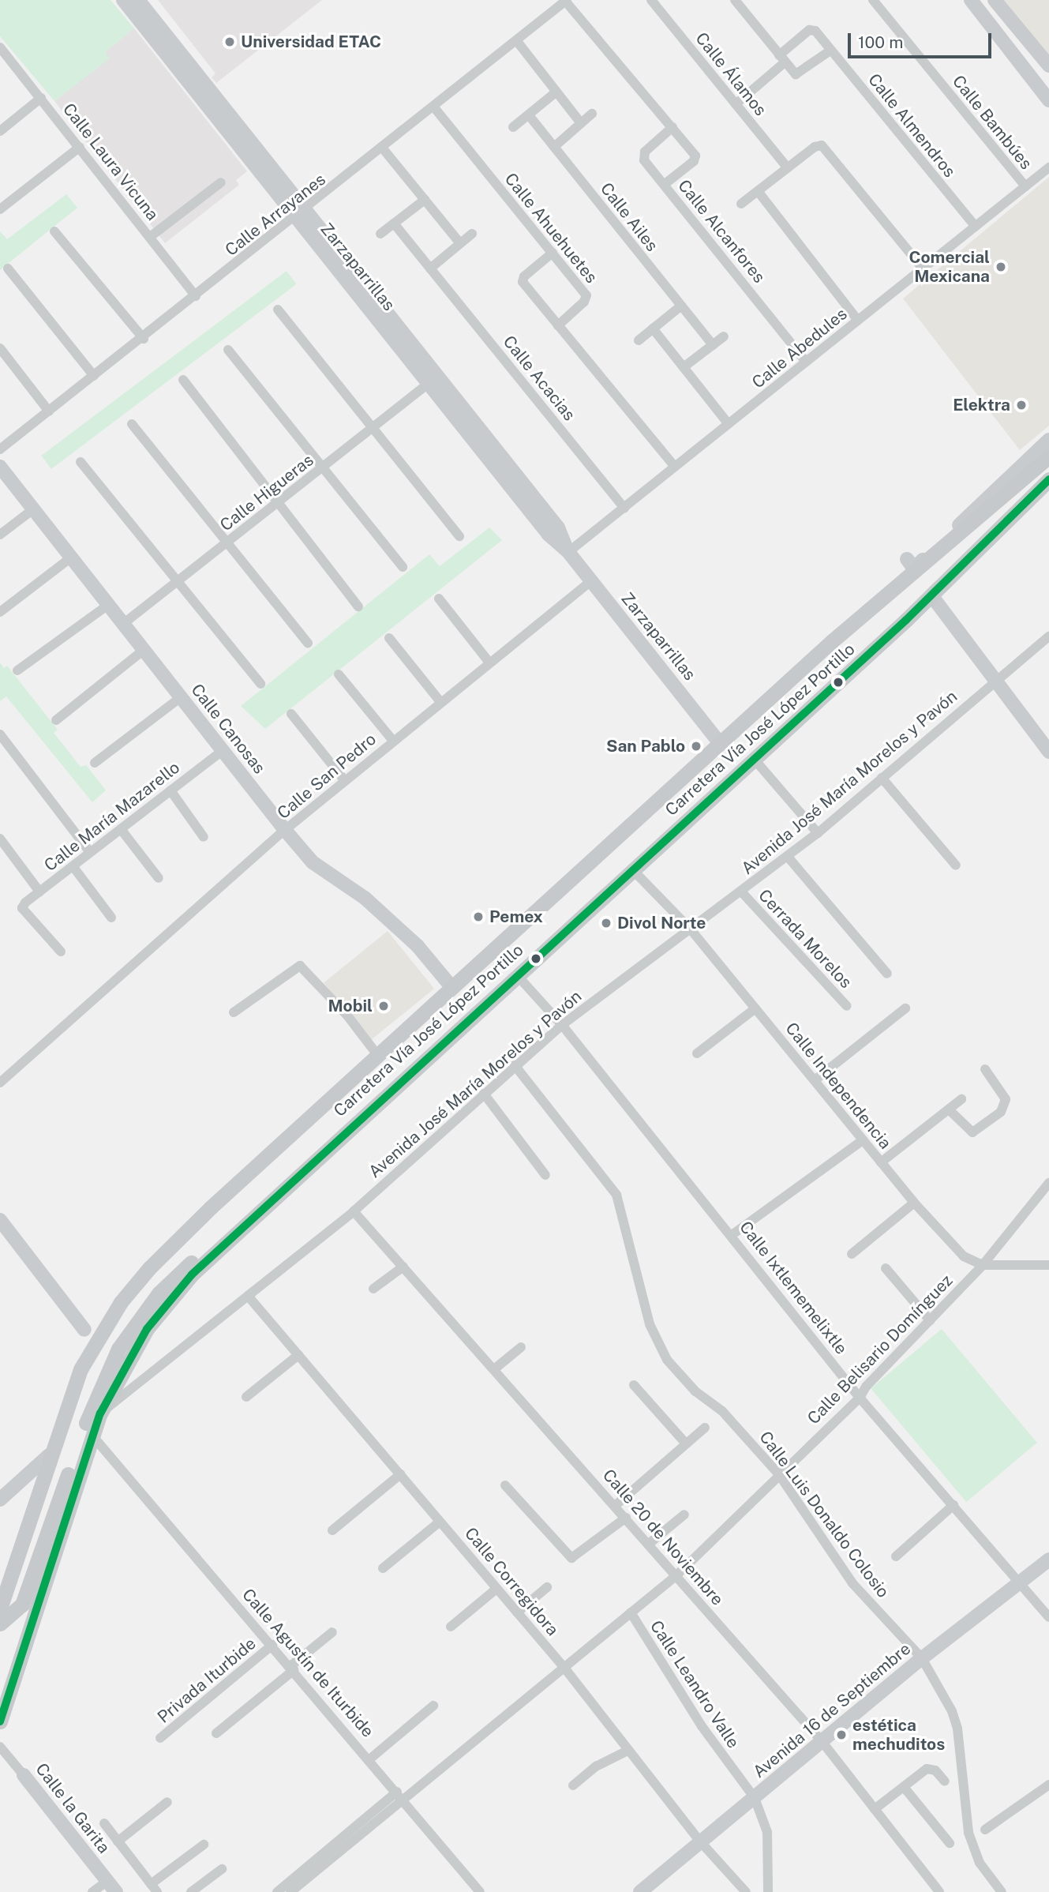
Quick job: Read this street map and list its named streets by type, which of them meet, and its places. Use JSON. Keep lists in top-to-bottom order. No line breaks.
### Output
{"streets":{"main road":["Carretera Vía José López Portillo"],"street":["Calle Álamos","Calle Bambúes","Calle Almendros","Calle Laura Vicuna","Calle Arrayanes","Calle Ailes","Calle Ahuehuetes","Calle Alcanfores","Zarzaparrillas","Calle Abedules","Calle Acacias","Calle Higueras","Calle Canosas","Calle San Pedro","Avenida José María Morelos y Pavón","Calle María Mazarello","Cerrada Morelos","Calle Independencia","Calle Ixtlememelixtle","Calle Belisario Domínguez","Calle Luis Donaldo Colosio","Calle 20 de Noviembre","Calle Corregidora","Calle Agustín de Iturbide","Privada Iturbide","Calle Leandro Valle","Avenida 16 de Septiembre","Calle la Garita"]},"crossings":[["Calle Bambúes","Calle Abedules"],["Calle Almendros","Calle Abedules"],["Calle Laura Vicuna","Calle Arrayanes"],["Calle Arrayanes","Calle Ahuehuetes"],["Calle Arrayanes","Calle Alcanfores"],["Calle Arrayanes","Zarzaparrillas"],["Calle Alcanfores","Calle Abedules"],["Zarzaparrillas","Calle Abedules"],["Zarzaparrillas","Calle Higueras"],["Zarzaparrillas","Carretera Vía José López Portillo"],["Zarzaparrillas","Calle San Pedro"],["Calle Abedules","Calle Acacias"],["Calle Higueras","Calle Canosas"],["Calle Canosas","Carretera Vía José López Portillo"],["Calle Canosas","Calle San Pedro"],["Calle Canosas","Calle María Mazarello"],["Carretera Vía José López Portillo","Avenida José María Morelos y Pavón"],["Carretera Vía José López Portillo","Calle Independencia"],["Carretera Vía José López Portillo","Calle Ixtlememelixtle"],["Carretera Vía José López Portillo","Calle Agustín de Iturbide"],["Avenida José María Morelos y Pavón","Cerrada Morelos"],["Avenida José María Morelos y Pavón","Calle Independencia"],["Avenida José María Morelos y Pavón","Calle Ixtlememelixtle"],["Avenida José María Morelos y Pavón","Calle Luis Donaldo Colosio"],["Avenida José María Morelos y Pavón","Calle 20 de Noviembre"],["Avenida José María Morelos y Pavón","Calle Corregidora"],["Calle Independencia","Calle Belisario Domínguez"],["Calle Ixtlememelixtle","Calle Belisario Domínguez"],["Calle Ixtlememelixtle","Avenida 16 de Septiembre"],["Calle Belisario Domínguez","Calle Luis Donaldo Colosio"],["Calle Belisario Domínguez","Calle 20 de Noviembre"],["Calle Belisario Domínguez","Calle Corregidora"],["Calle Belisario Domínguez","Calle Leandro Valle"],["Calle Luis Donaldo Colosio","Avenida 16 de Septiembre"],["Calle 20 de Noviembre","Avenida 16 de Septiembre"],["Calle Corregidora","Avenida 16 de Septiembre"],["Calle Agustín de Iturbide","Privada Iturbide"],["Calle Leandro Valle","Avenida 16 de Septiembre"]],"places":["Universidad ETAC","Comercial Mexicana","Elektra","San Pablo","Pemex","Divol Norte","Mobil","estética mechuditos"],"scale_bar":"100 m"}
